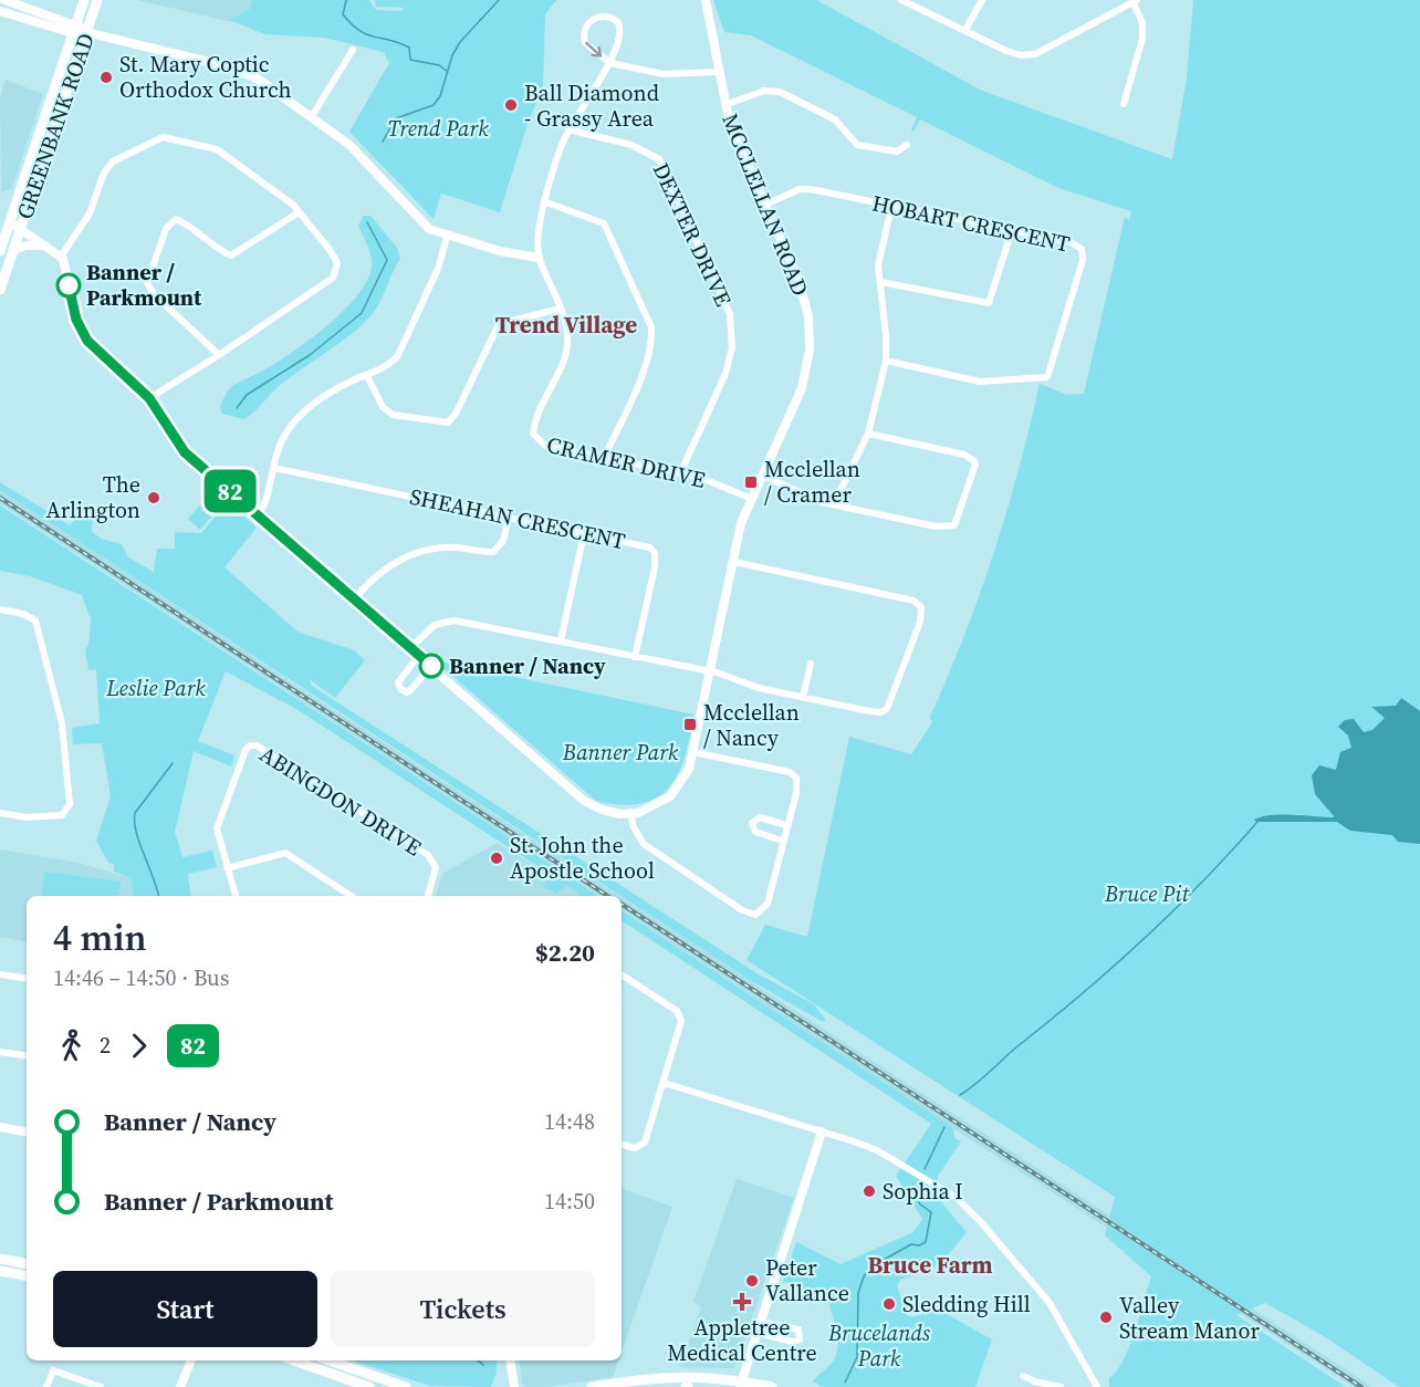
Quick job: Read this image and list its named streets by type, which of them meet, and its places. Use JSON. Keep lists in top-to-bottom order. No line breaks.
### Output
{"streets":{"main road":["GREENBANK ROAD"],"street":["MCCLELLAN ROAD","HOBART CRESCENT","DEXTER DRIVE","CRAMER DRIVE","SHEAHAN CRESCENT","ABINGDON DRIVE"]},"crossings":[["MCCLELLAN ROAD","HOBART CRESCENT"],["MCCLELLAN ROAD","CRAMER DRIVE"],["DEXTER DRIVE","CRAMER DRIVE"]],"districts":["Trend Village","Bruce Farm"],"parks":["Trend Park","Leslie Park","Banner Park","Bruce Pit","Brucelands Park"],"places":{"other":["St. Mary Coptic Orthodox Church","Ball Diamond - Grassy Area","Banner / Parkmount","The Arlington","Banner / Nancy","St. John the Apostle School","Sophia I","Peter Vallance","Sledding Hill","Valley Stream Manor"],"transit":["Mcclellan / Cramer","Mcclellan / Nancy"],"health":["Appletree Medical Centre"]},"lines":["bus line 82"],"page":{"on_map":"82","heading":["4 min","14:46 – 14:50 · Bus","$2.20"],"legs":["2","82"],"list":[{"name":"Banner / Nancy","value":"14:48"},{"name":"Banner / Parkmount","value":"14:50"}],"buttons":["Start","Tickets"]}}
